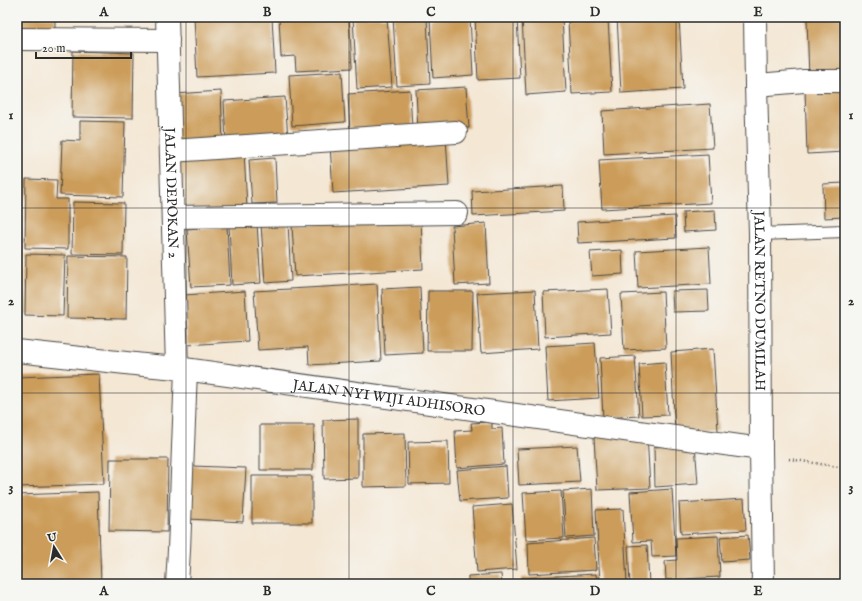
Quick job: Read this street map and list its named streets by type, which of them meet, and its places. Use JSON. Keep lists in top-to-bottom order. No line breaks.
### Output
{"streets":{"street":["JALAN DEPOKAN 2","JALAN RETNO DUMILAH","JALAN NYI WIJI ADHISORO"]},"crossings":[["JALAN DEPOKAN 2","JALAN NYI WIJI ADHISORO"],["JALAN RETNO DUMILAH","JALAN NYI WIJI ADHISORO"]],"scale_bar":"20 m","north":"top","grid":{"columns":["A","B","C","D","E"],"rows":["1","2","3"]}}
